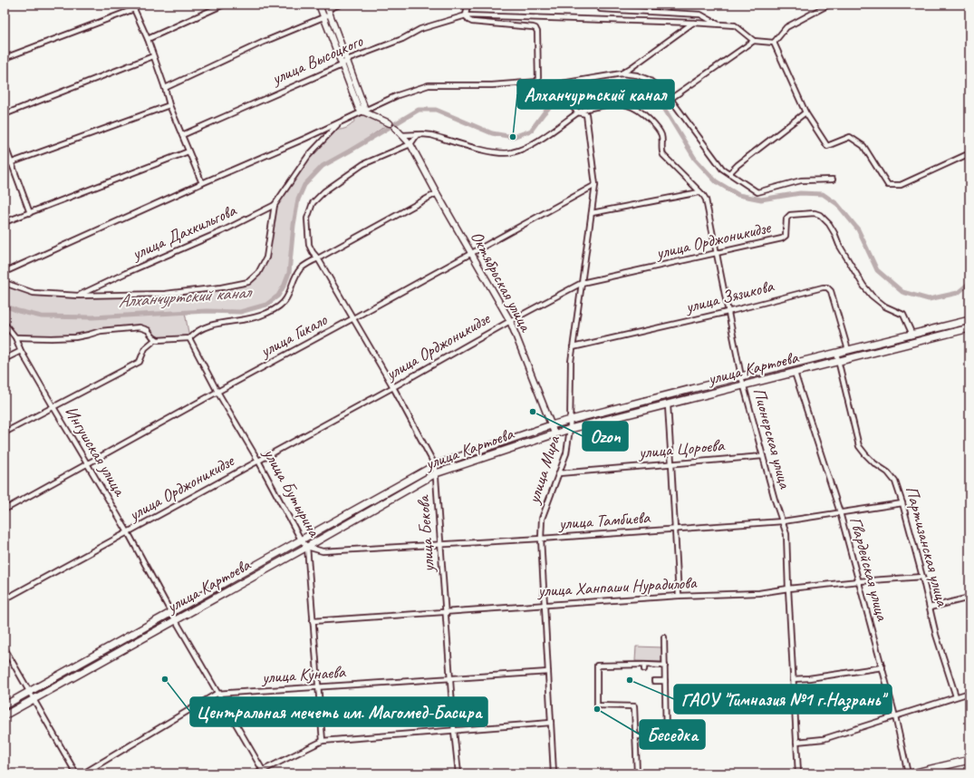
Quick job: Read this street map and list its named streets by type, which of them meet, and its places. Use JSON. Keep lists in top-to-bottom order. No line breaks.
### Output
{"streets":{"main road":["улица Картоева"],"street":["улица Высоцкого","улица Дахкильгова","улица Орджоникидзе","Октябрьская улица","улица Зязикова","улица Гикало","Пионерская улица","улица Цороева","Ингушская улица","улица Мира","улица Бутырина","улица Тамбиева","улица Бекова","Партизанская улица","Гвардейская улица","улица Ханпаши Нурадилова","улица Кунаева"]},"crossings":[["улица Орджоникидзе","Октябрьская улица"],["улица Орджоникидзе","улица Картоева"],["улица Орджоникидзе","Пионерская улица"],["улица Орджоникидзе","Ингушская улица"],["улица Орджоникидзе","улица Мира"],["улица Орджоникидзе","улица Бутырина"],["улица Орджоникидзе","улица Бекова"],["Октябрьская улица","улица Гикало"],["Октябрьская улица","улица Картоева"],["Октябрьская улица","улица Бекова"],["улица Зязикова","улица Картоева"],["улица Зязикова","Пионерская улица"],["улица Зязикова","улица Мира"],["улица Гикало","Ингушская улица"],["улица Гикало","улица Мира"],["улица Гикало","улица Бутырина"],["улица Гикало","улица Бекова"],["улица Картоева","Пионерская улица"],["улица Картоева","Ингушская улица"],["улица Картоева","улица Мира"],["улица Картоева","улица Бутырина"],["улица Картоева","улица Тамбиева"],["улица Картоева","улица Бекова"],["улица Картоева","Партизанская улица"],["улица Картоева","Гвардейская улица"],["Пионерская улица","улица Цороева"],["Пионерская улица","улица Мира"],["Пионерская улица","улица Тамбиева"],["Пионерская улица","улица Ханпаши Нурадилова"],["улица Цороева","улица Мира"],["Ингушская улица","улица Кунаева"],["улица Мира","улица Тамбиева"],["улица Мира","улица Ханпаши Нурадилова"],["улица Мира","улица Кунаева"],["улица Бутырина","улица Тамбиева"],["улица Бутырина","улица Ханпаши Нурадилова"],["улица Бутырина","улица Кунаева"],["улица Тамбиева","улица Бекова"],["улица Тамбиева","Партизанская улица"],["улица Тамбиева","Гвардейская улица"],["улица Бекова","улица Ханпаши Нурадилова"],["улица Бекова","улица Кунаева"],["Партизанская улица","улица Ханпаши Нурадилова"],["Гвардейская улица","улица Ханпаши Нурадилова"]],"water":["Алханчуртский канал"],"places":["Алханчуртский канал","Ozon","Центральная мечеть им. Магомед-Басира","ГАОУ \"Гимназия №1 г.Назрань\"","Беседка"]}
